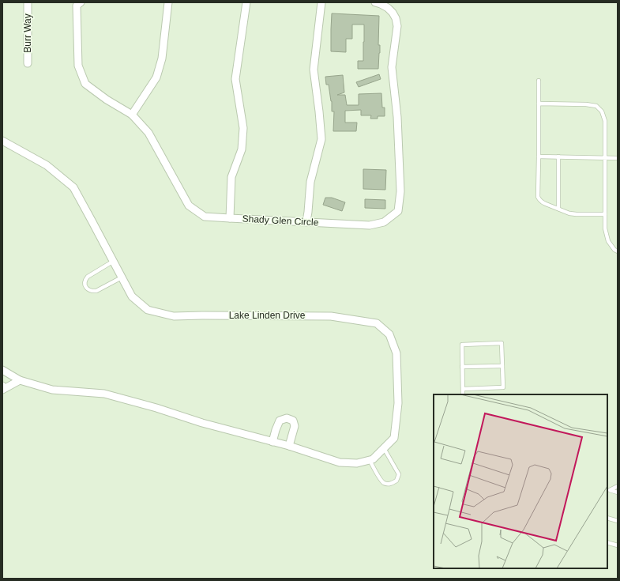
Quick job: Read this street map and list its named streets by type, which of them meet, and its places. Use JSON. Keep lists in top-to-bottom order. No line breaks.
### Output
{"streets":{"street":["Burr Way","Shady Glen Circle","Lake Linden Drive"]}}
